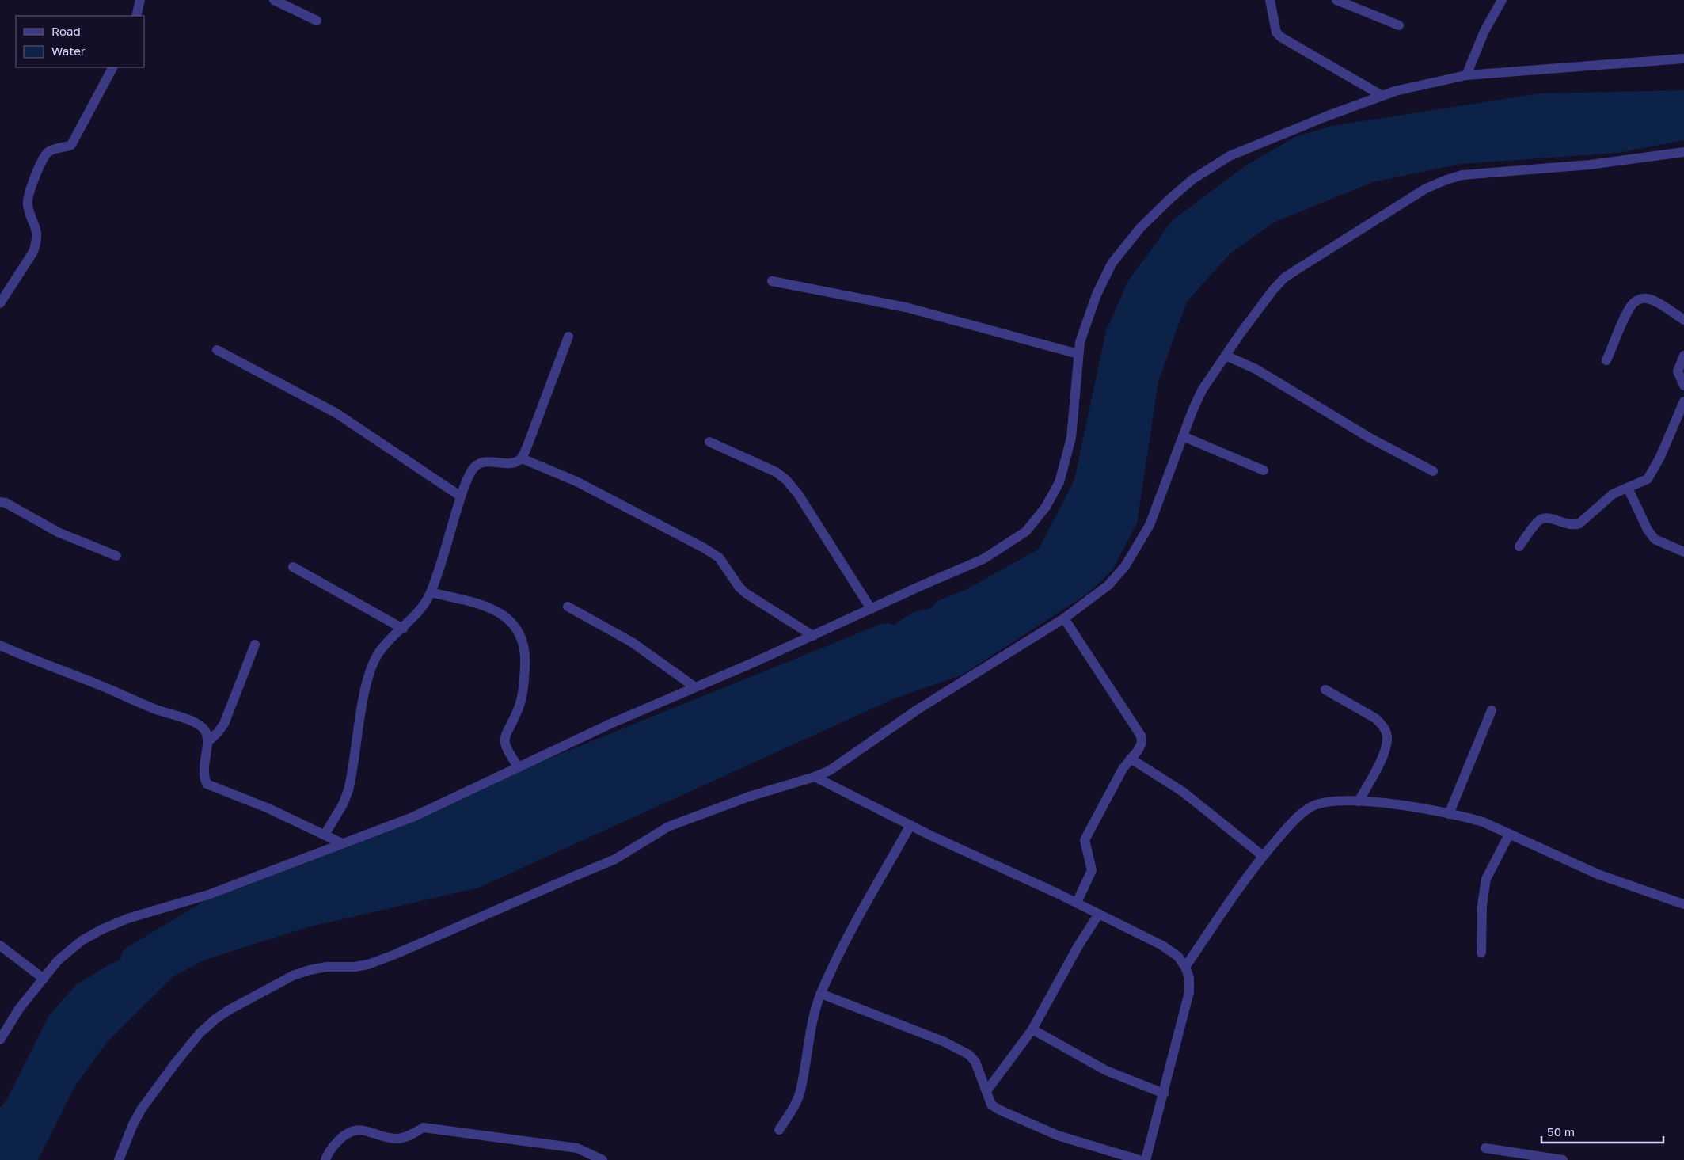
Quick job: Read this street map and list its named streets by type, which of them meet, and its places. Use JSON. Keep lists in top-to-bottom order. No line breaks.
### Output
{"legend":["Road","Water"],"scale_bar":"50 m"}
